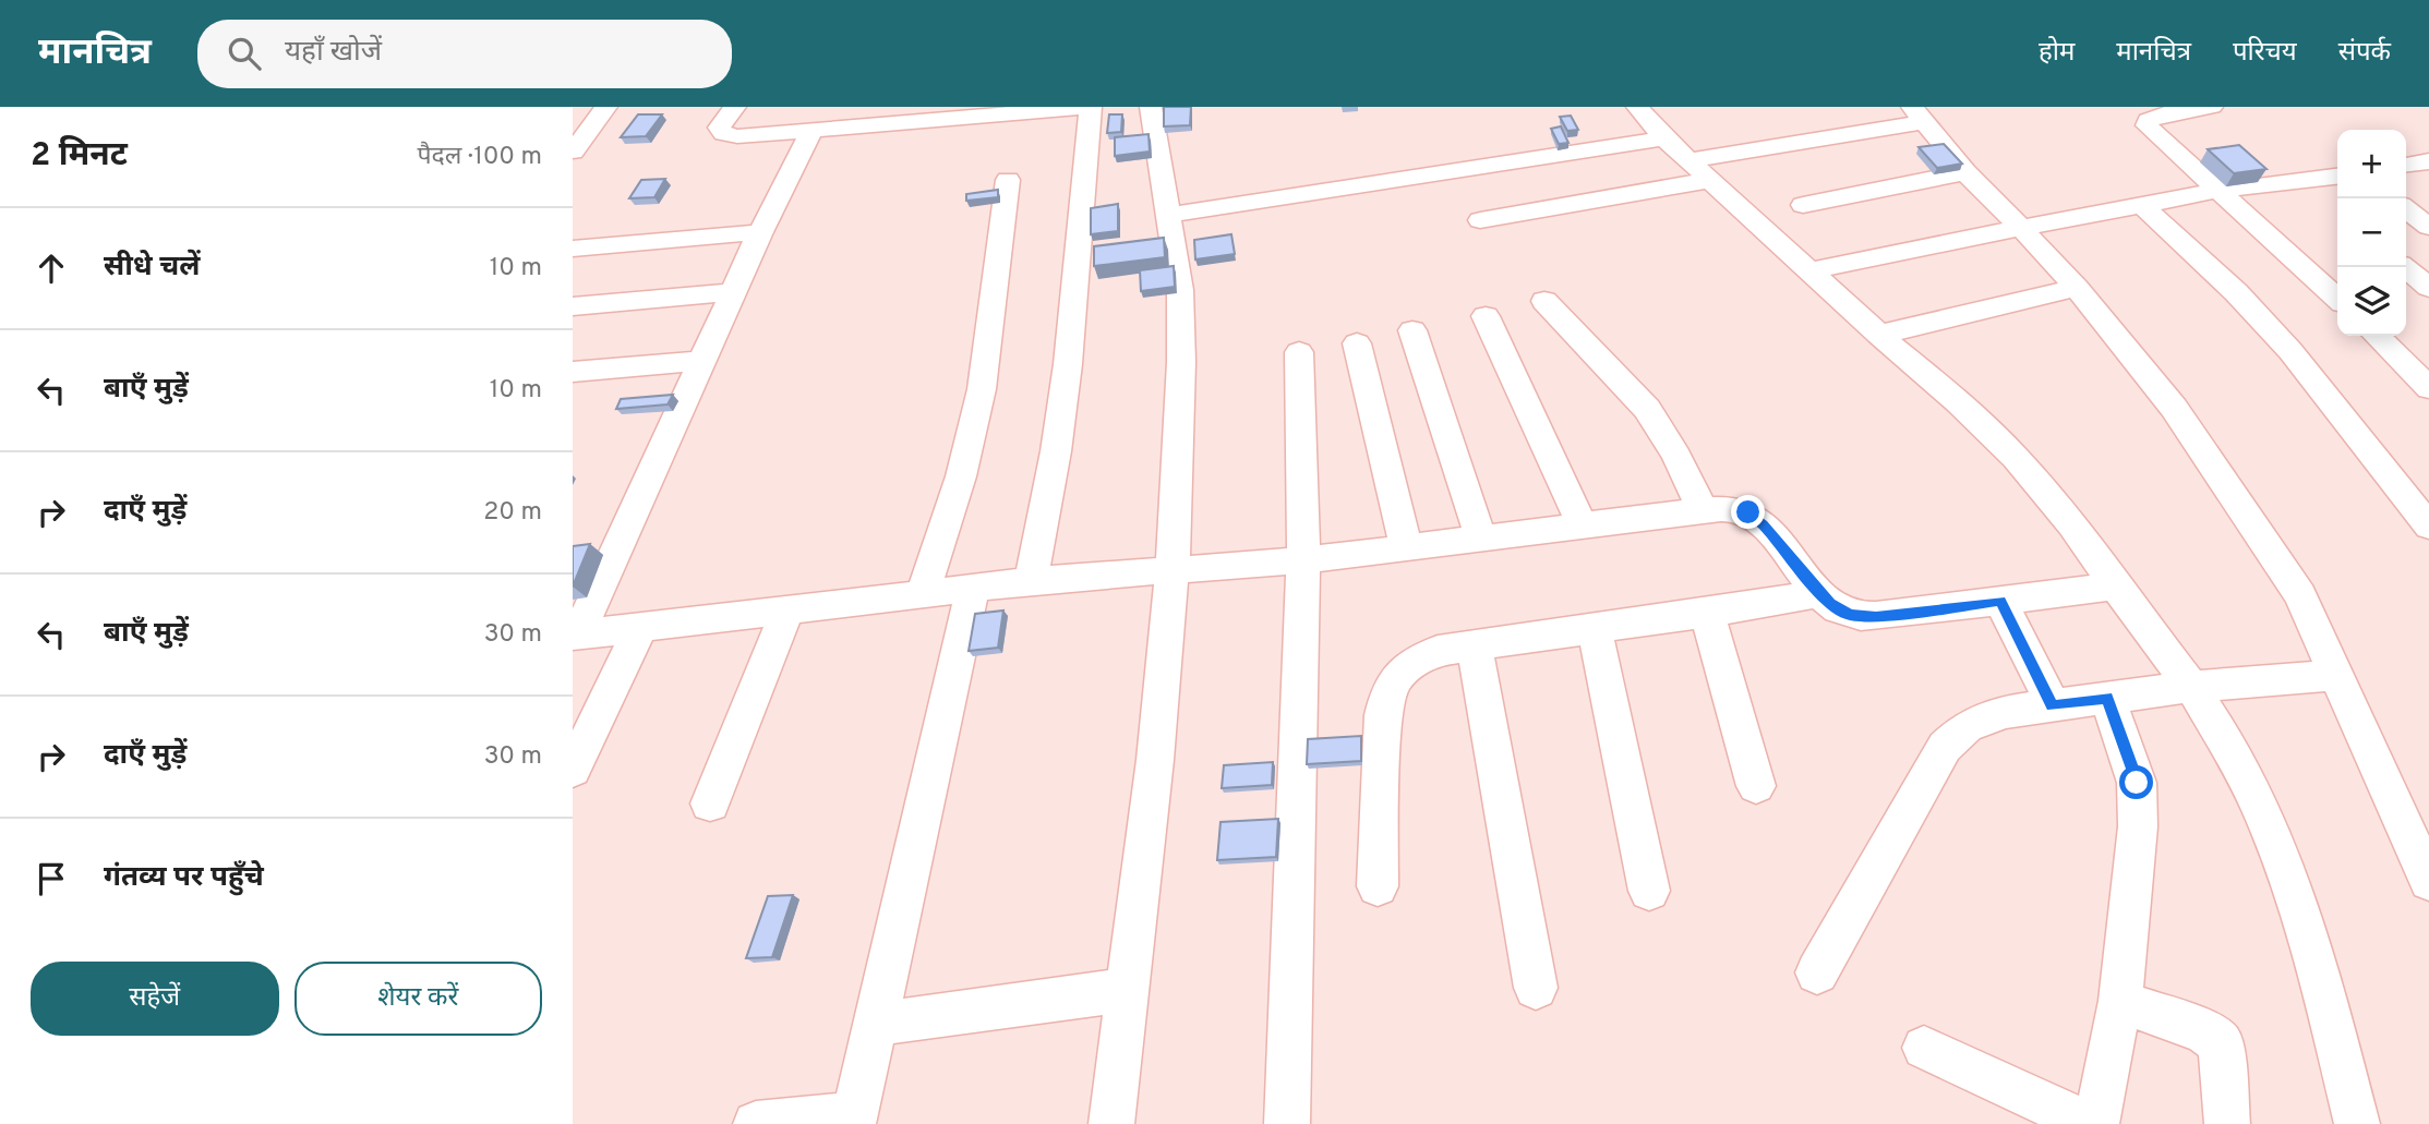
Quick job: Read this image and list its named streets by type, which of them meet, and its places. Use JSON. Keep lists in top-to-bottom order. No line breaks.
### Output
{"page":{"header":"मानचित्र","search":"यहाँ खोजें","nav":["होम","मानचित्र","परिचय","संपर्क"],"heading":["2 मिनट","पैदल · 100 m"],"map_buttons":["+","−"],"list":[["सीधे चलें","10 m"],["बाएँ मुड़ें","10 m"],["दाएँ मुड़ें","20 m"],["बाएँ मुड़ें","30 m"],["दाएँ मुड़ें","30 m"],"गंतव्य पर पहुँचे"],"buttons":["सहेजें","शेयर करें"]}}
